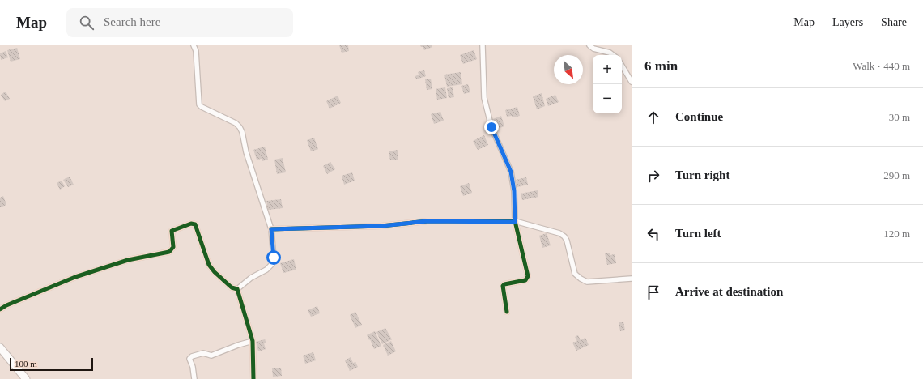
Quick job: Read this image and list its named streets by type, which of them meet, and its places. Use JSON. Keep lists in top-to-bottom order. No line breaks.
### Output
{"scale_bar":"100 m","north":"bottom right","page":{"header":"Map","search":"Search here","nav":["Map","Layers","Share"],"heading":["6 min","Walk · 440 m"],"map_buttons":["+","−"],"list":[["Continue","30 m"],["Turn right","290 m"],["Turn left","120 m"],"Arrive at destination"],"scale":"100 m"}}
